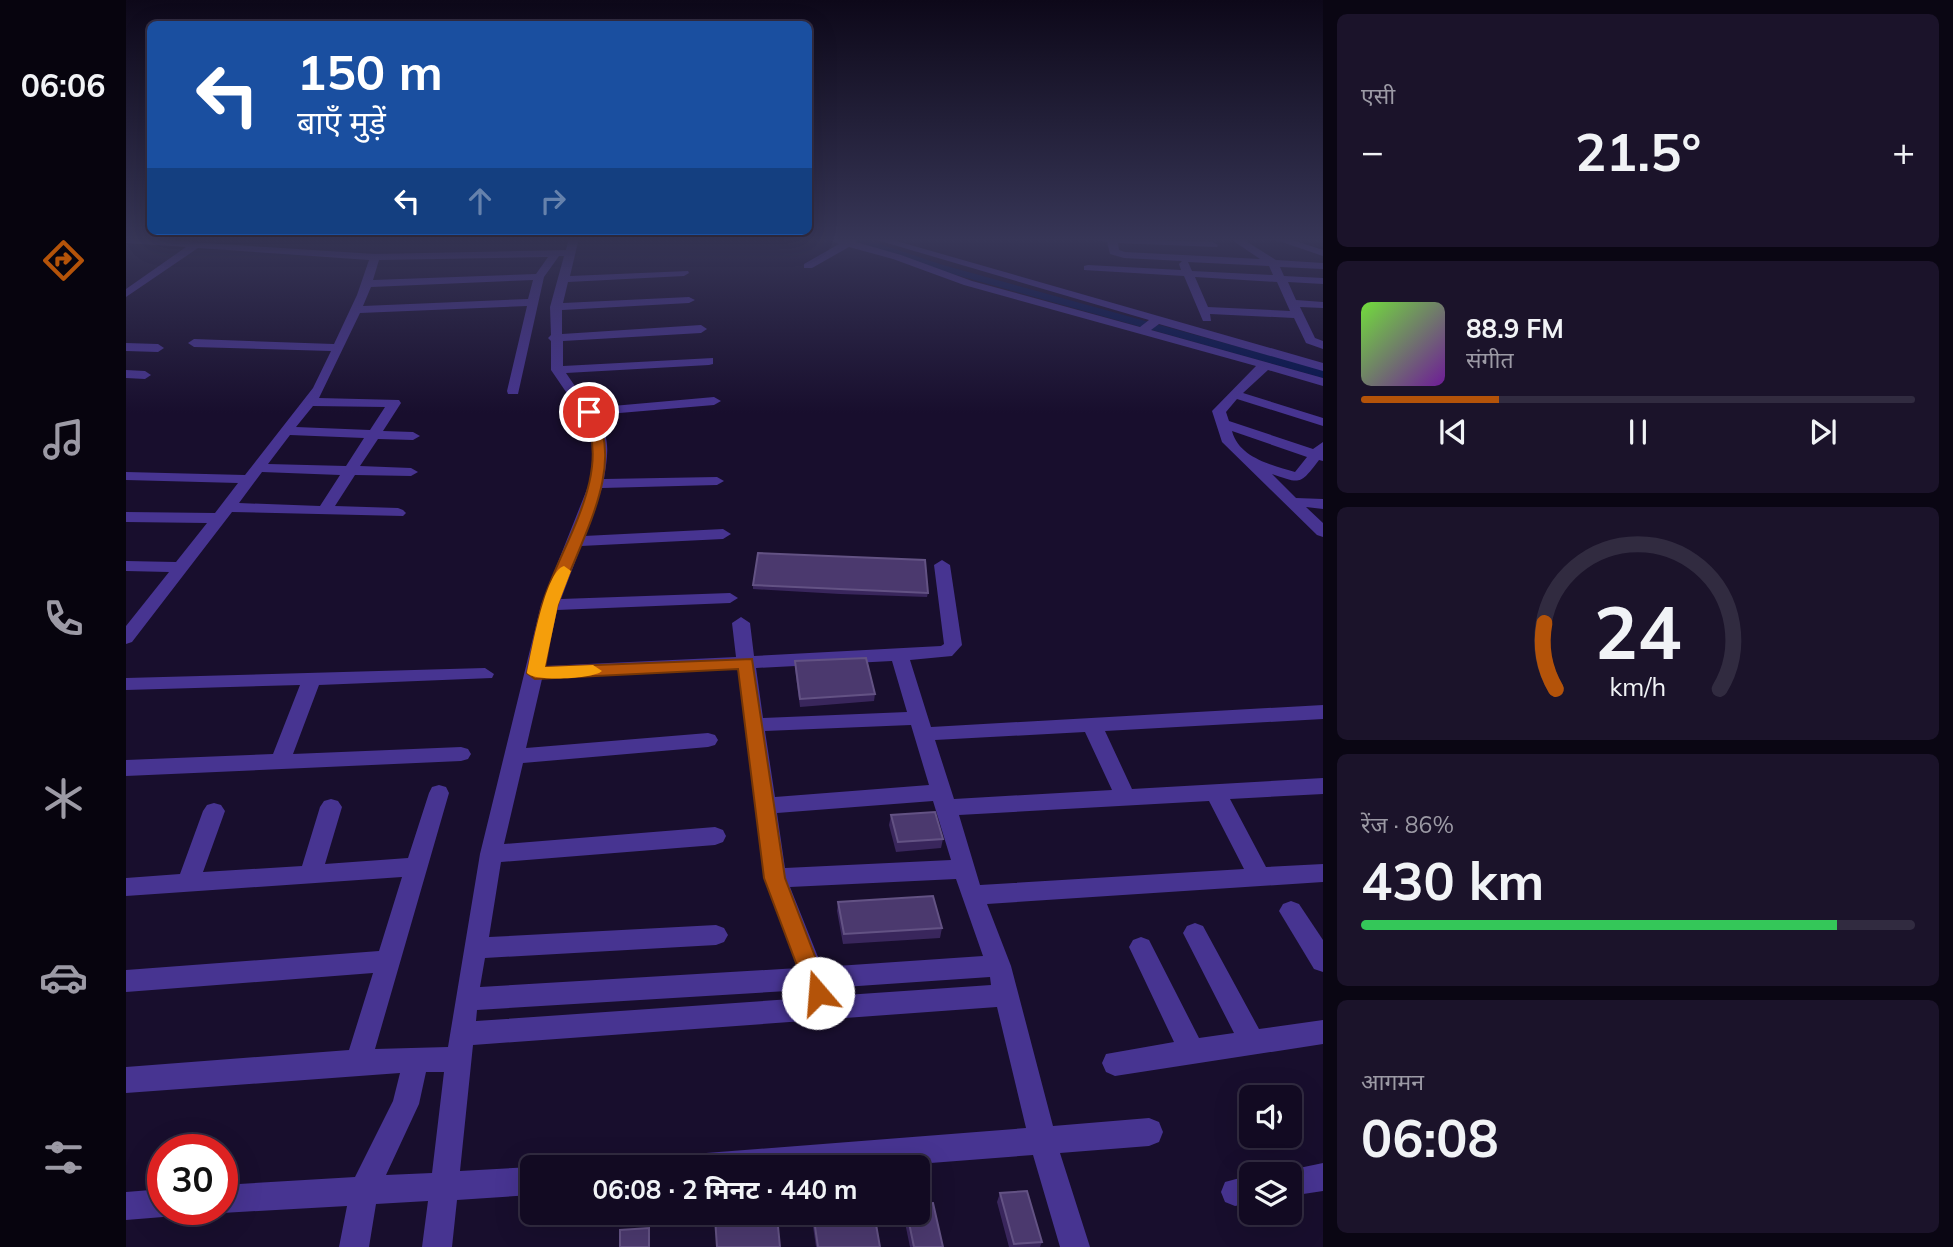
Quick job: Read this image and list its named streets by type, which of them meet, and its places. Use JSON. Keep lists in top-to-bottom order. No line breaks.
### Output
{"page":{"tabs":"06:06","tile":["एसी",["रेंज · 86%","430 km"],["आगमन","06:08"]],"turn":["150 m","बाएँ मुड़ें"],"heat":["−","21.5°","+"],"song":["88.9 FM","संगीत"],"limit":"30","trip":"06:08 · 2 मिनट · 440 m","gauge":["24","km/h"]}}
